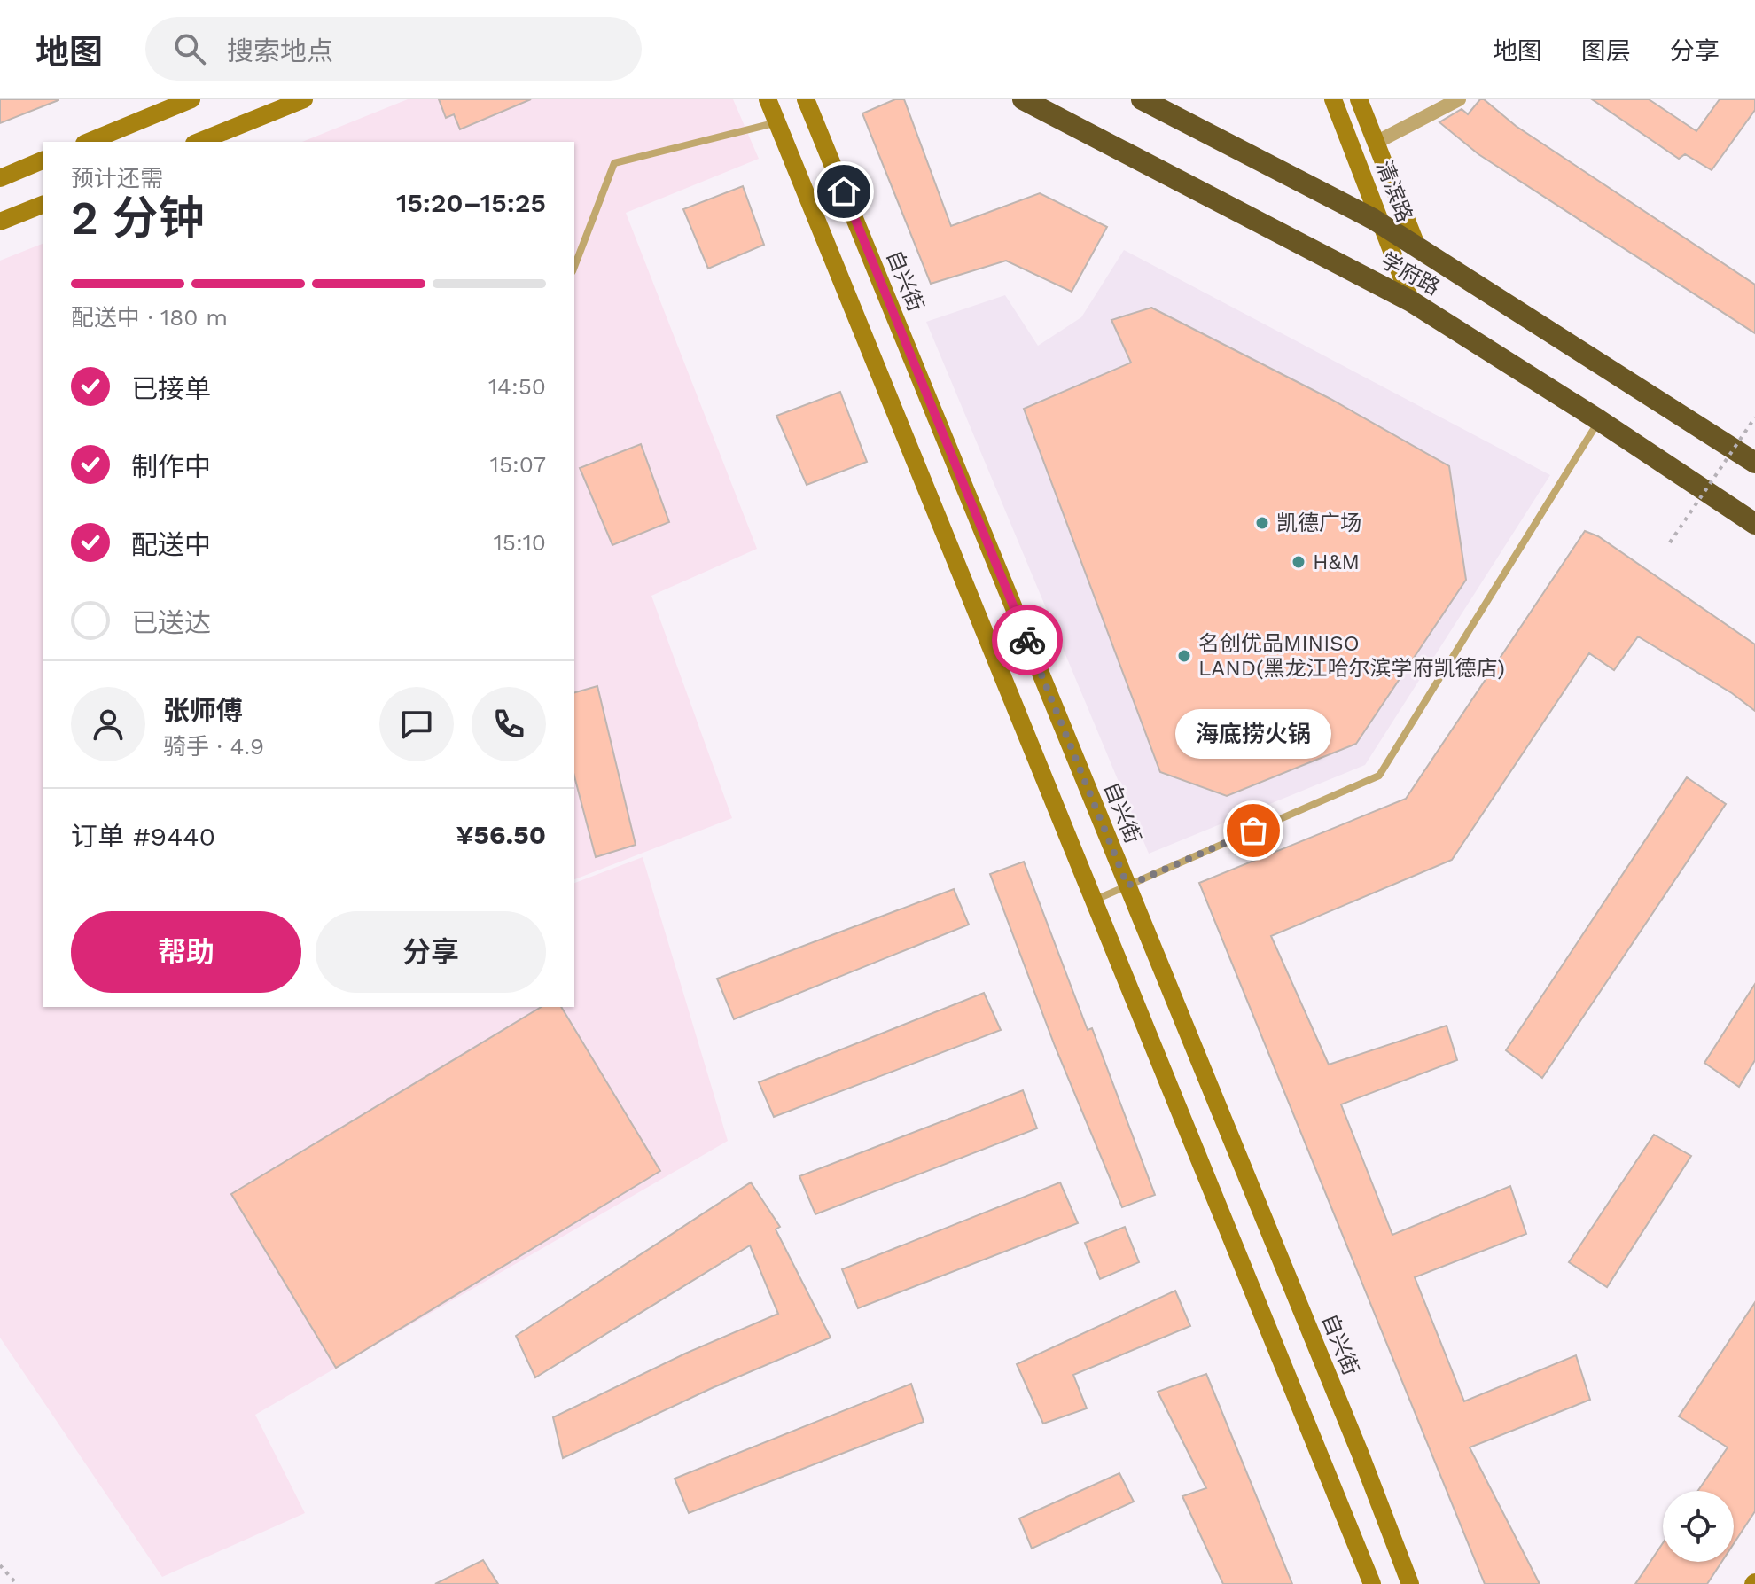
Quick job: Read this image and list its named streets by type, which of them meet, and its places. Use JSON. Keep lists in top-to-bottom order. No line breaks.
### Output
{"streets":{"highway":["学府路"],"main road":["清滨路","自兴街"]},"crossings":[["清滨路","学府路"]],"places":["凯德广场","H&M","名创优品MINISO LAND(黑龙江哈尔滨学府凯德店)","海底捞火锅"],"page":{"header":"地图","search":"搜索地点","nav":["地图","图层","分享"],"heading":["2 分钟","预计还需","15:20–15:25"],"panel":["张师傅","骑手 · 4.9","订单 #9440","¥56.50"],"bar":"配送中 · 180 m","list":[["已接单","14:50"],["制作中","15:07"],["配送中","15:10"],"已送达"],"bubble":"海底捞火锅","buttons":["帮助","分享"]}}
